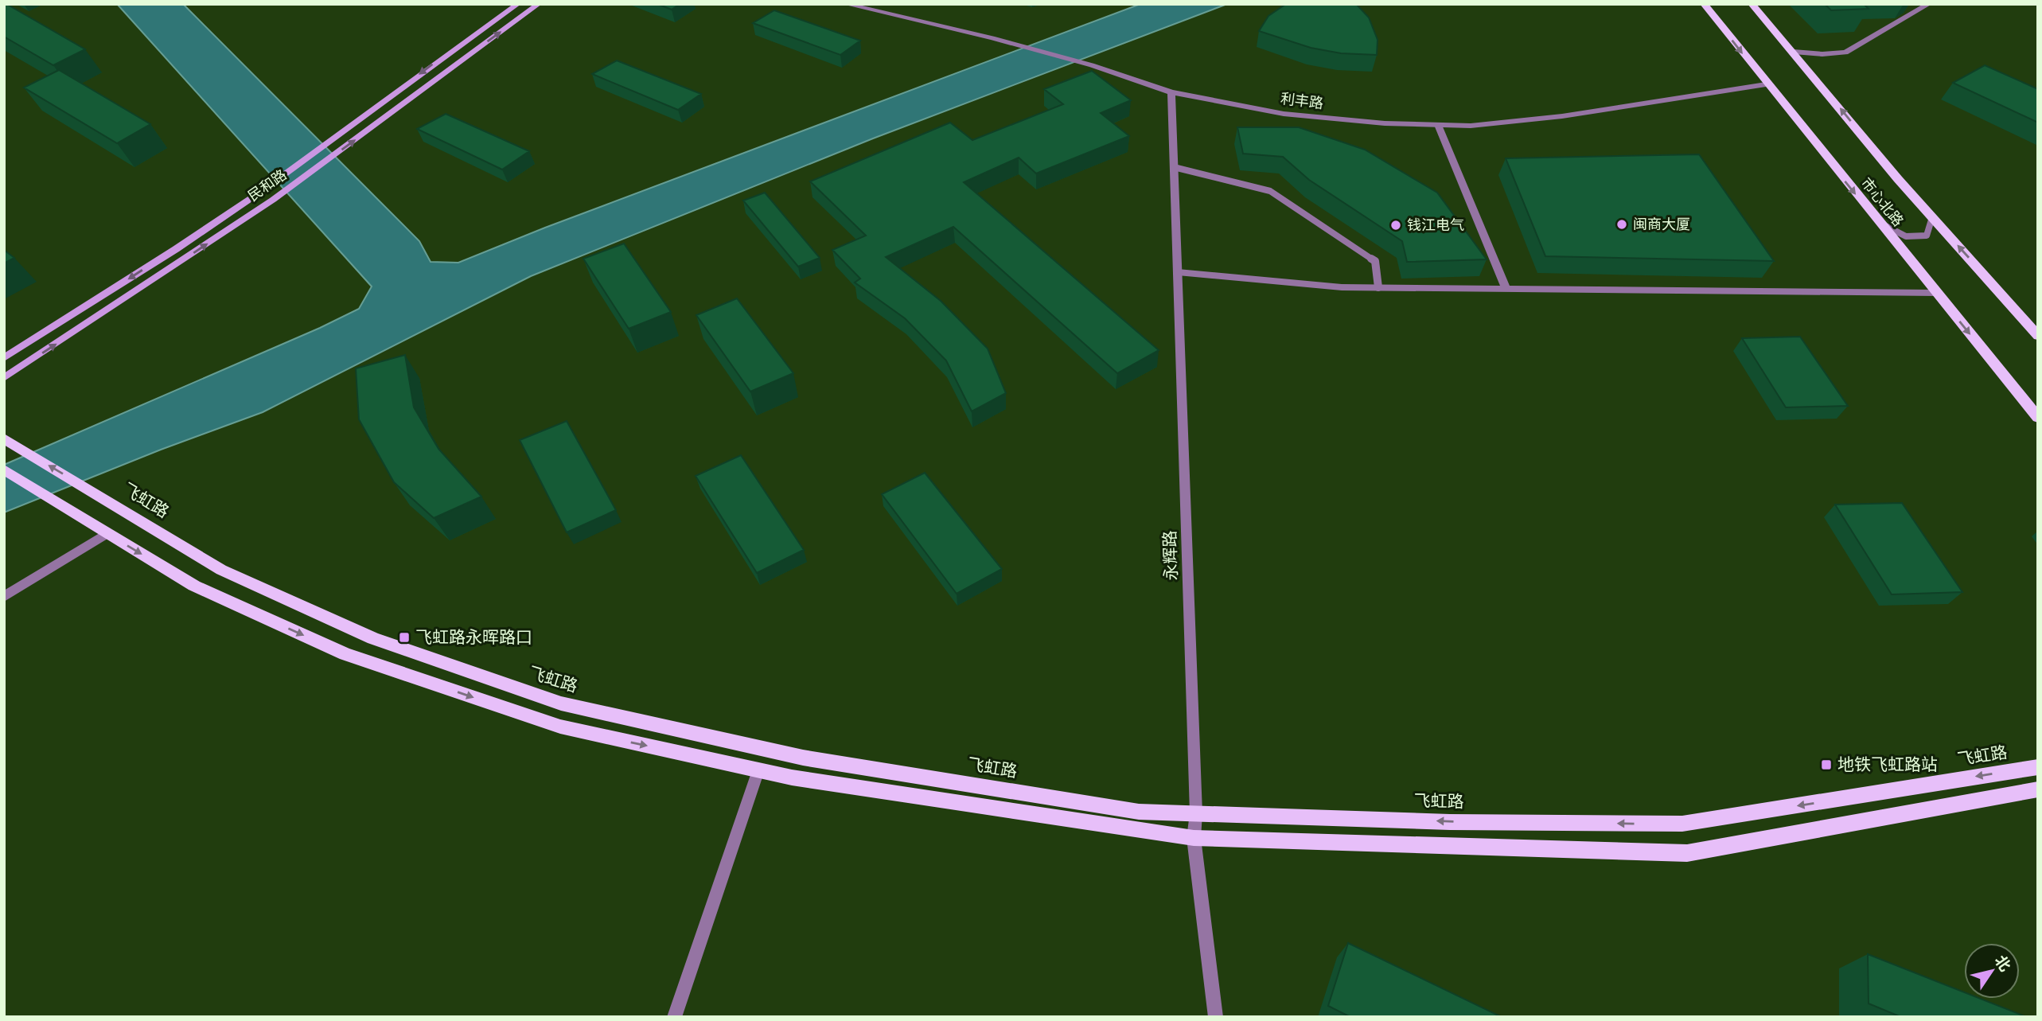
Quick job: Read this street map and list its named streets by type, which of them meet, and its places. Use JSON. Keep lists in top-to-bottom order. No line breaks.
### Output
{"streets":{"main road":["民和路","市心北路","飞虹路"],"street":["利丰路","永辉路"]},"crossings":[["利丰路","市心北路"],["利丰路","永辉路"],["飞虹路","永辉路"]],"places":{"other":["闽商大厦","钱江电气"],"transit":["飞虹路永晖路口","地铁飞虹路站"]},"north":"top right"}
